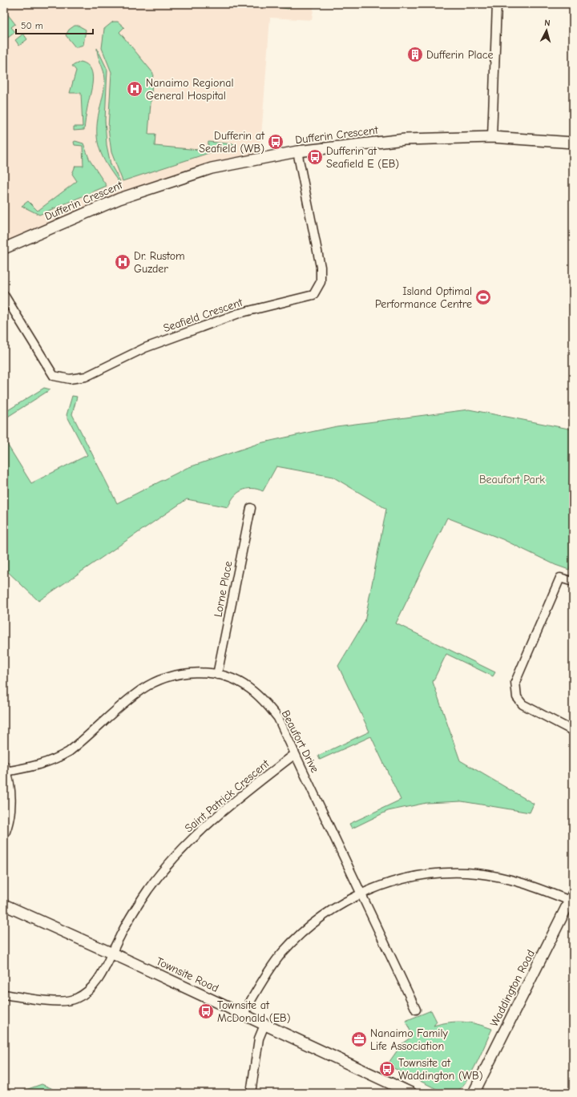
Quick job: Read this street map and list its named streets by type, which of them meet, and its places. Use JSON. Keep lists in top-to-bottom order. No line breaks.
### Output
{"streets":{"street":["Dufferin Crescent","Seafield Crescent","Lorne Place","Beaufort Drive","Saint Patrick Crescent","Townsite Road","Waddington Road"]},"crossings":[["Dufferin Crescent","Seafield Crescent"],["Lorne Place","Beaufort Drive"],["Beaufort Drive","Saint Patrick Crescent"],["Saint Patrick Crescent","Townsite Road"]],"parks":["Beaufort Park"],"places":{"building":["Dufferin Place"],"hospital":["Nanaimo Regional General Hospital","Dr. Rustom Guzder"],"bus stop":["Dufferin at Seafield (WB)","Dufferin at Seafield E (EB)","Townsite at McDonald (EB)","Townsite at Waddington (WB)"],"sports":["Island Optimal Performance Centre"],"office":["Nanaimo Family Life Association"]},"scale_bar":"50 m","north":"top"}
